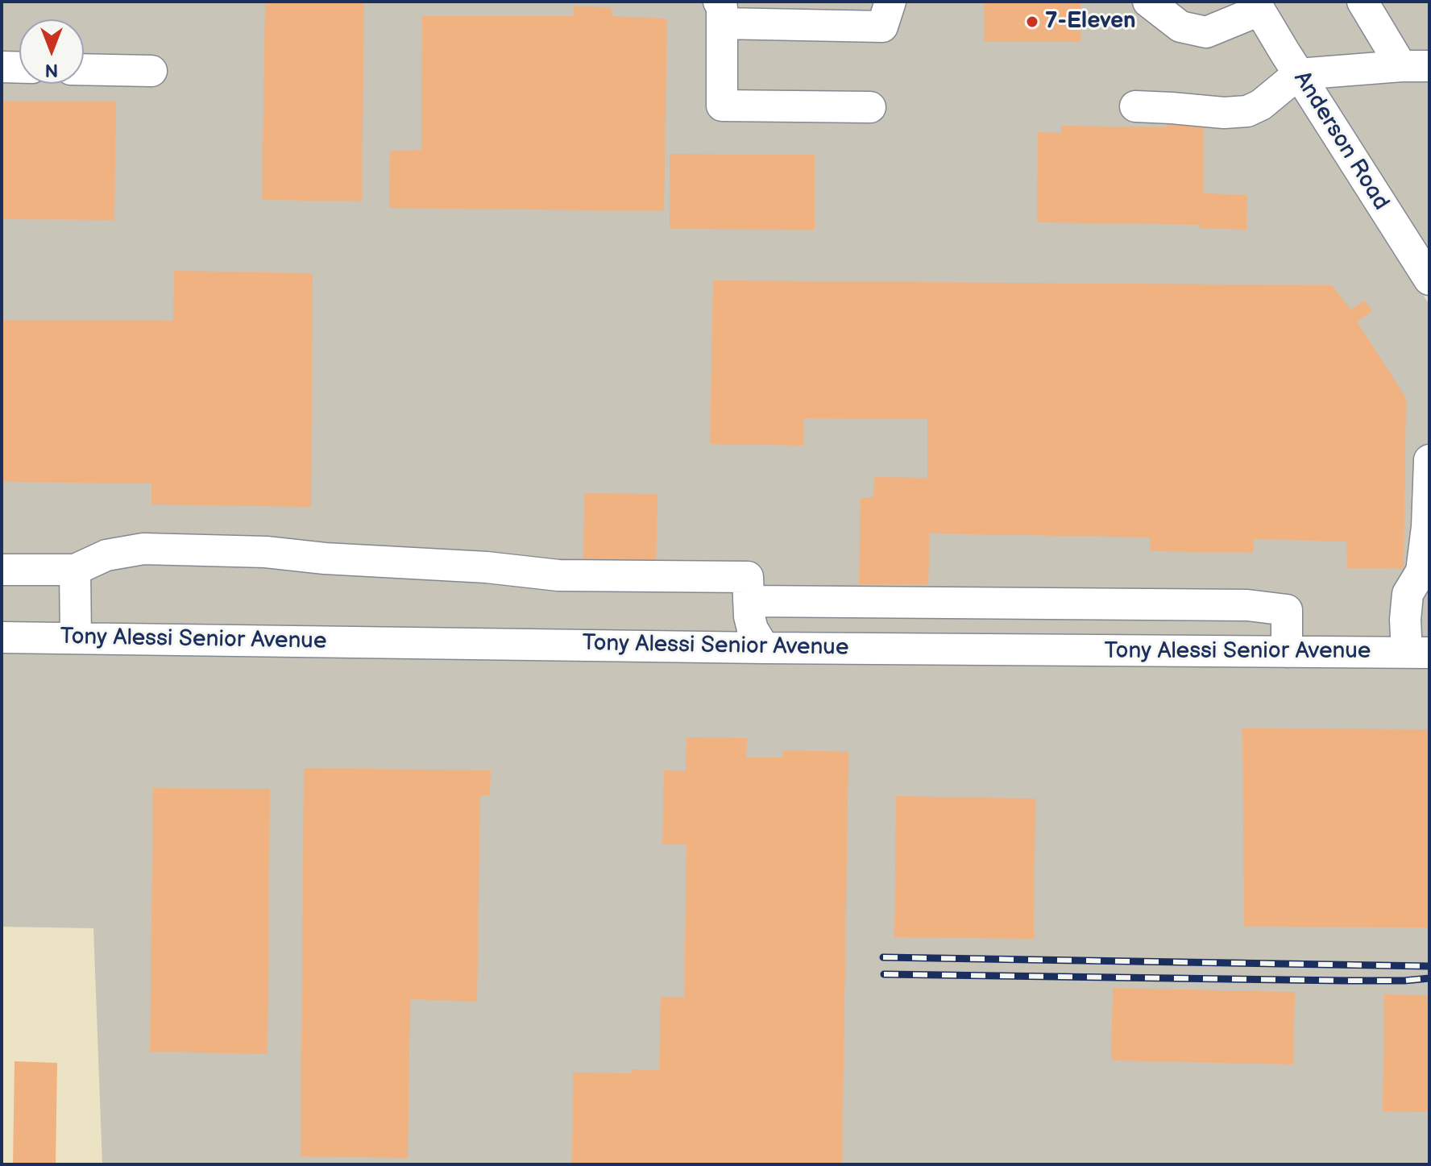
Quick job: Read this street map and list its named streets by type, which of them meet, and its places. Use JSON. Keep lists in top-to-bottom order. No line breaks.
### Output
{"streets":{"street":["Anderson Road","Tony Alessi Senior Avenue"]},"places":["7-Eleven"],"north":"bottom"}
